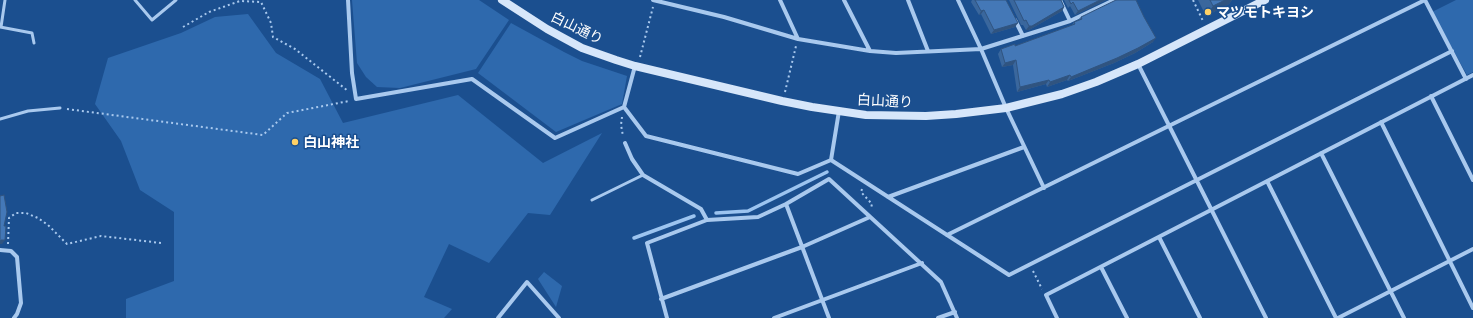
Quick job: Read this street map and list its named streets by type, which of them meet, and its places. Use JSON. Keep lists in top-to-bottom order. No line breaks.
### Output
{"streets":{"street":["白山通り"]},"places":["マツモトキヨシ","白山神社"]}
